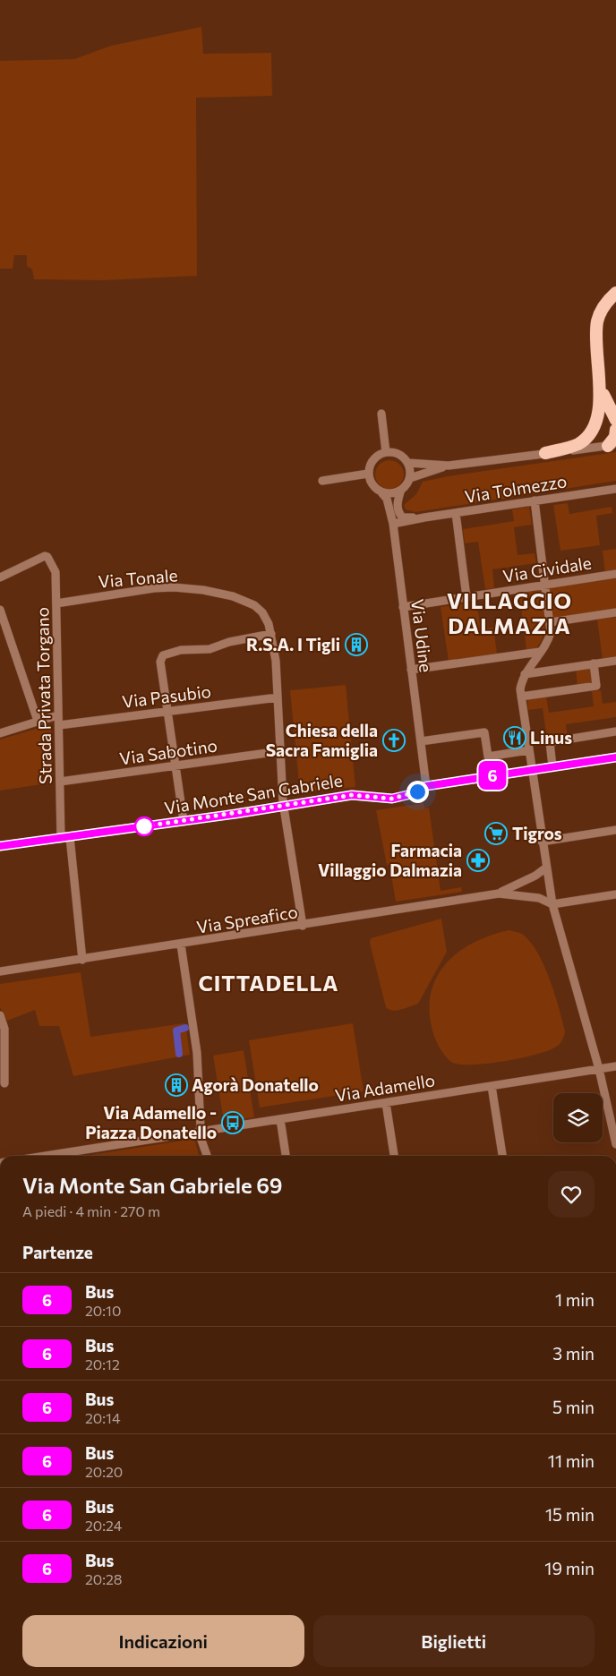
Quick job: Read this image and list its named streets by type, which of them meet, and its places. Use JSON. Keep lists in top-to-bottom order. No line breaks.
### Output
{"streets":{"street":["Via Tolmezzo","Via Cividale","Via Tonale","Via Udine","Strada Privata Torgano","Via Pasubio","Via Sabotino","Via Monte San Gabriele","Via Spreafico","Via Adamello"]},"crossings":[["Via Tolmezzo","Via Udine"],["Via Cividale","Via Udine"],["Via Tonale","Strada Privata Torgano"],["Via Tonale","Via Pasubio"],["Via Tonale","Via Sabotino"],["Via Tonale","Via Monte San Gabriele"],["Via Tonale","Via Spreafico"],["Via Udine","Via Monte San Gabriele"],["Strada Privata Torgano","Via Pasubio"],["Strada Privata Torgano","Via Sabotino"],["Strada Privata Torgano","Via Monte San Gabriele"],["Strada Privata Torgano","Via Spreafico"]],"districts":["VILLAGGIO DALMAZIA","CITTADELLA"],"places":{"building":["R.S.A. I Tigli","Agorà Donatello"],"restaurant":["Linus"],"church":["Chiesa della Sacra Famiglia"],"supermarket":["Tigros"],"pharmacy":["Farmacia Villaggio Dalmazia"],"bus stop":["Via Adamello - Piazza Donatello"]},"lines":["bus line 6"],"page":{"on_map":"6","heading":[["Via Monte San Gabriele 69","A piedi · 4 min · 270 m"],"Partenze"],"list":[{"mark":"6","name":"Bus","note":"20:10","value":"1 min"},{"mark":"6","name":"Bus","note":"20:12","value":"3 min"},{"mark":"6","name":"Bus","note":"20:14","value":"5 min"},{"mark":"6","name":"Bus","note":"20:20","value":"11 min"},{"mark":"6","name":"Bus","note":"20:24","value":"15 min"},{"mark":"6","name":"Bus","note":"20:28","value":"19 min"}],"buttons":["Indicazioni","Biglietti"]}}
